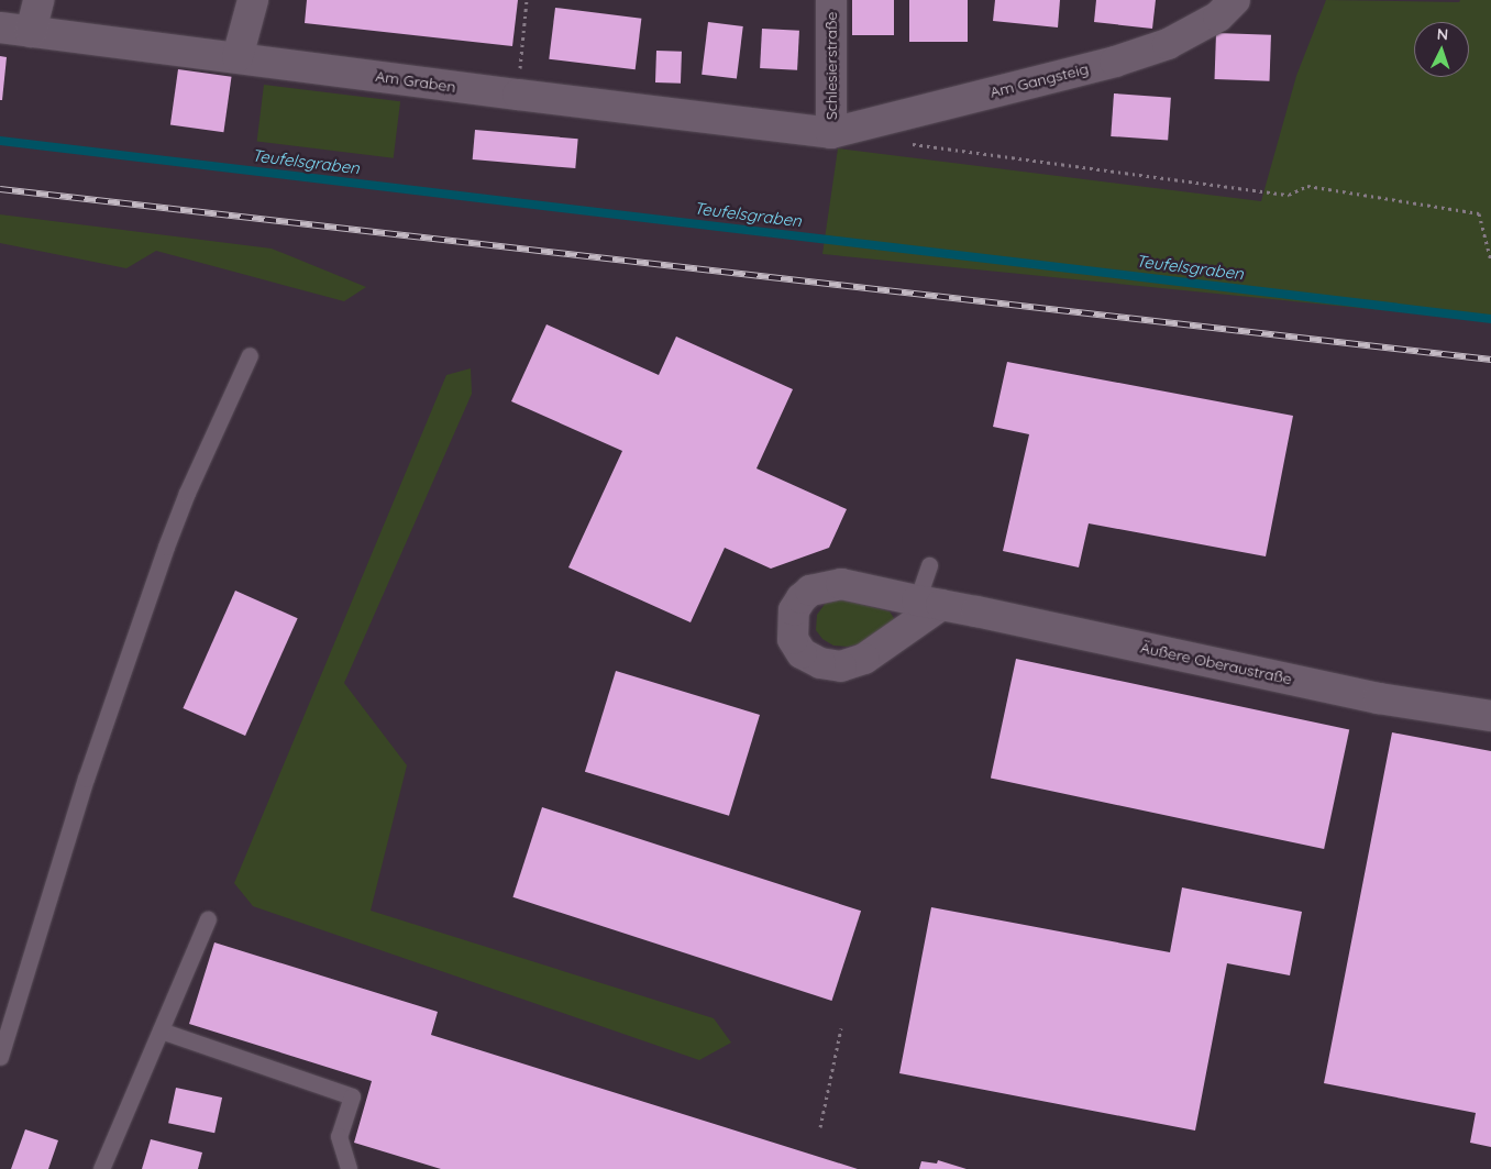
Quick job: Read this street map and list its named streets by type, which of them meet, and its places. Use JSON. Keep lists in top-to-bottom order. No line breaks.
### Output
{"streets":{"street":["Schlesierstraße","Am Gangsteig","Am Graben","Äußere Oberaustraße"]},"crossings":[["Schlesierstraße","Am Gangsteig"],["Schlesierstraße","Am Graben"],["Am Gangsteig","Am Graben"]],"water":["Teufelsgraben"],"north":"top"}
